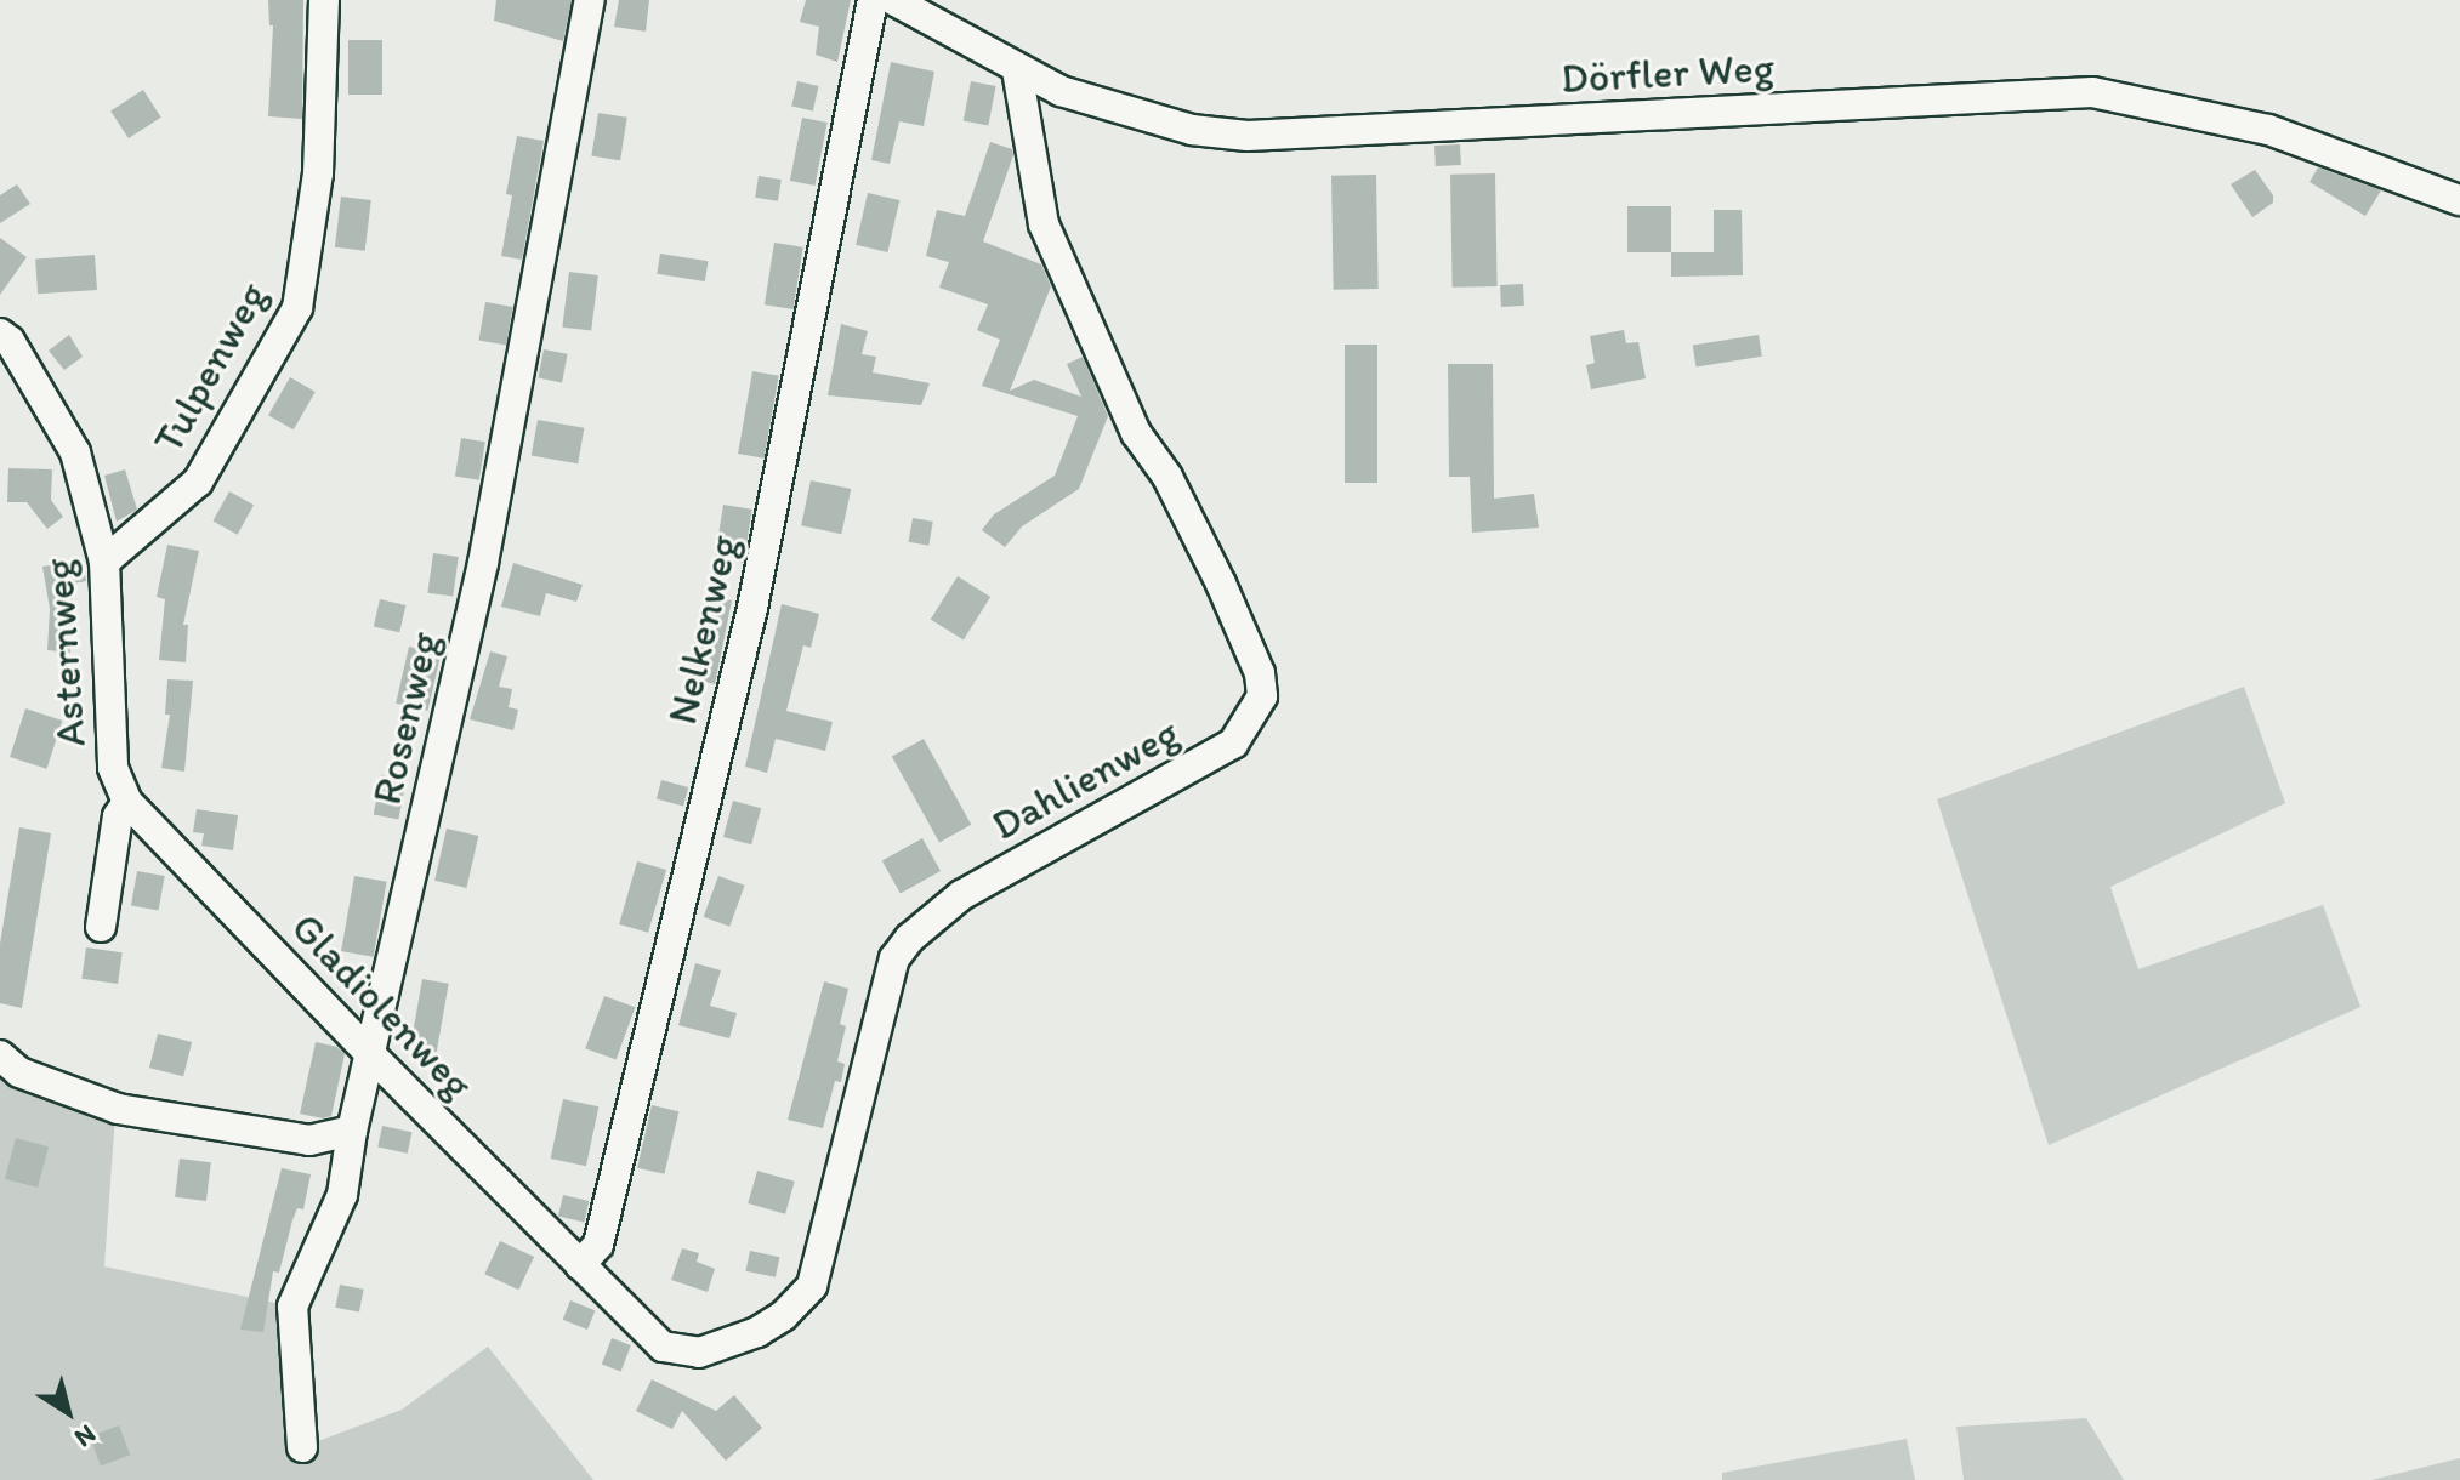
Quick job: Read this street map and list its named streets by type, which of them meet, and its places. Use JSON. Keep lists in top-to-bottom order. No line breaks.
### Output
{"streets":{"street":["Dörfler Weg","Tulpenweg","Nelkenweg","Asternweg","Rosenweg","Dahlienweg","Gladiolenweg"]},"crossings":[["Dörfler Weg","Dahlienweg"],["Tulpenweg","Asternweg"],["Nelkenweg","Dahlienweg"],["Nelkenweg","Gladiolenweg"],["Asternweg","Gladiolenweg"],["Rosenweg","Gladiolenweg"],["Dahlienweg","Gladiolenweg"]],"north":"bottom right"}
